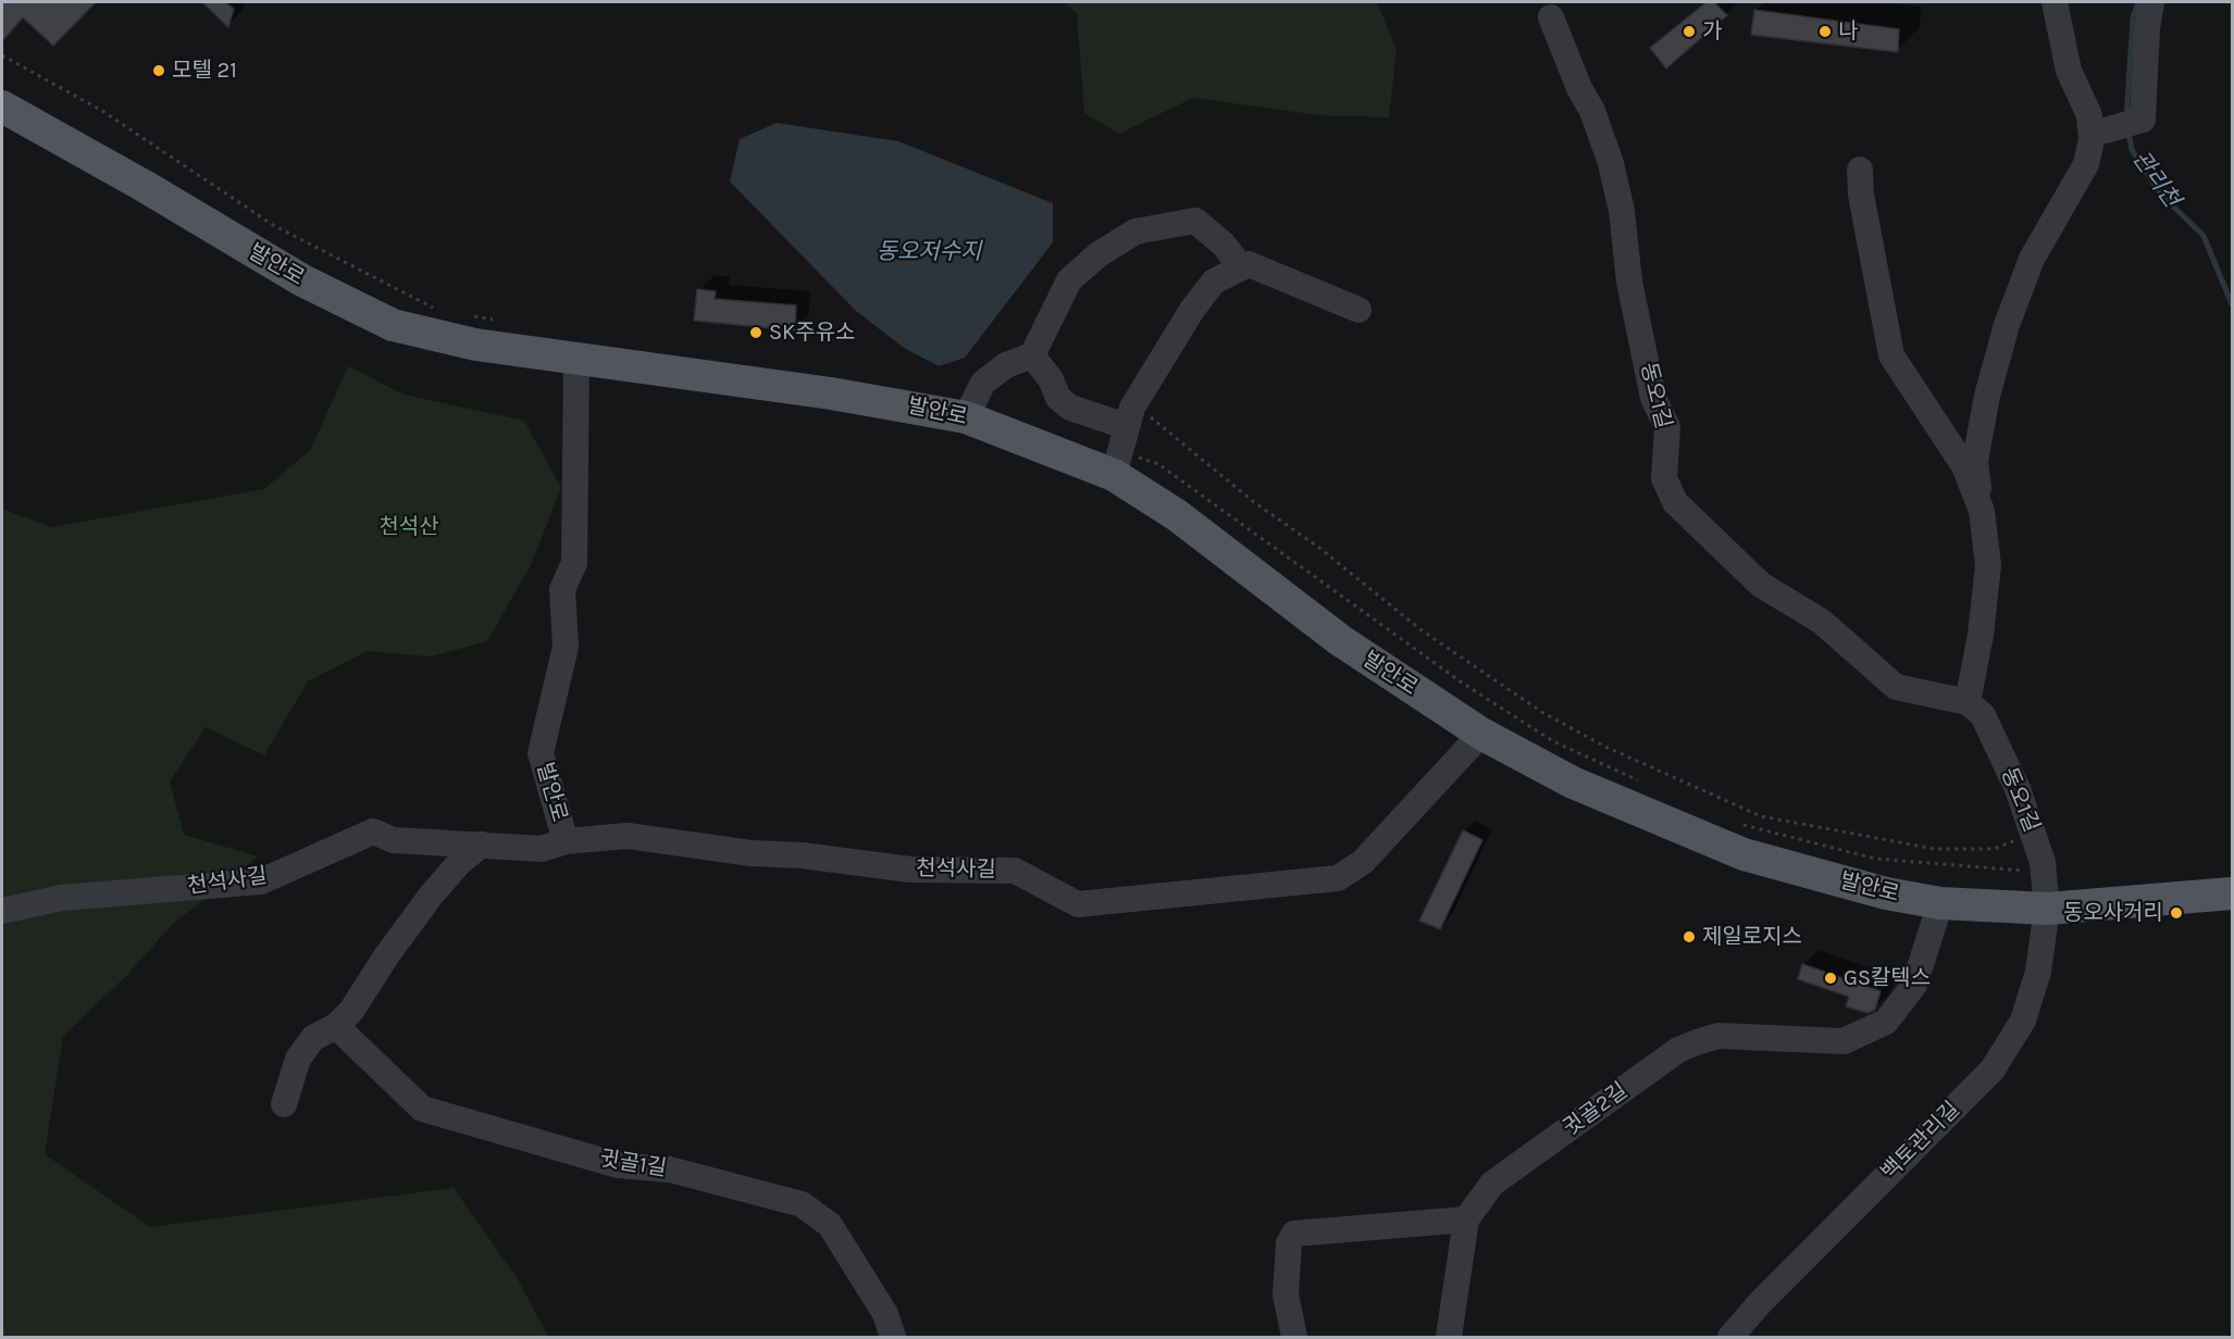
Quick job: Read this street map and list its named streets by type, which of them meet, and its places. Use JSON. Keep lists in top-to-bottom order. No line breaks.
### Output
{"streets":{"main road":["발안로"],"street":["동오1길","천석사길","귓골2길","백토관리길","귓골1길"]},"crossings":[["발안로","동오1길"],["발안로","천석사길"],["발안로","귓골2길"],["발안로","백토관리길"],["동오1길","백토관리길"]],"water":["관리천","동오저수지"],"parks":["천석산"],"places":["가","나","모텔 21","SK주유소","동오사거리","제일로지스","GS칼텍스"]}
